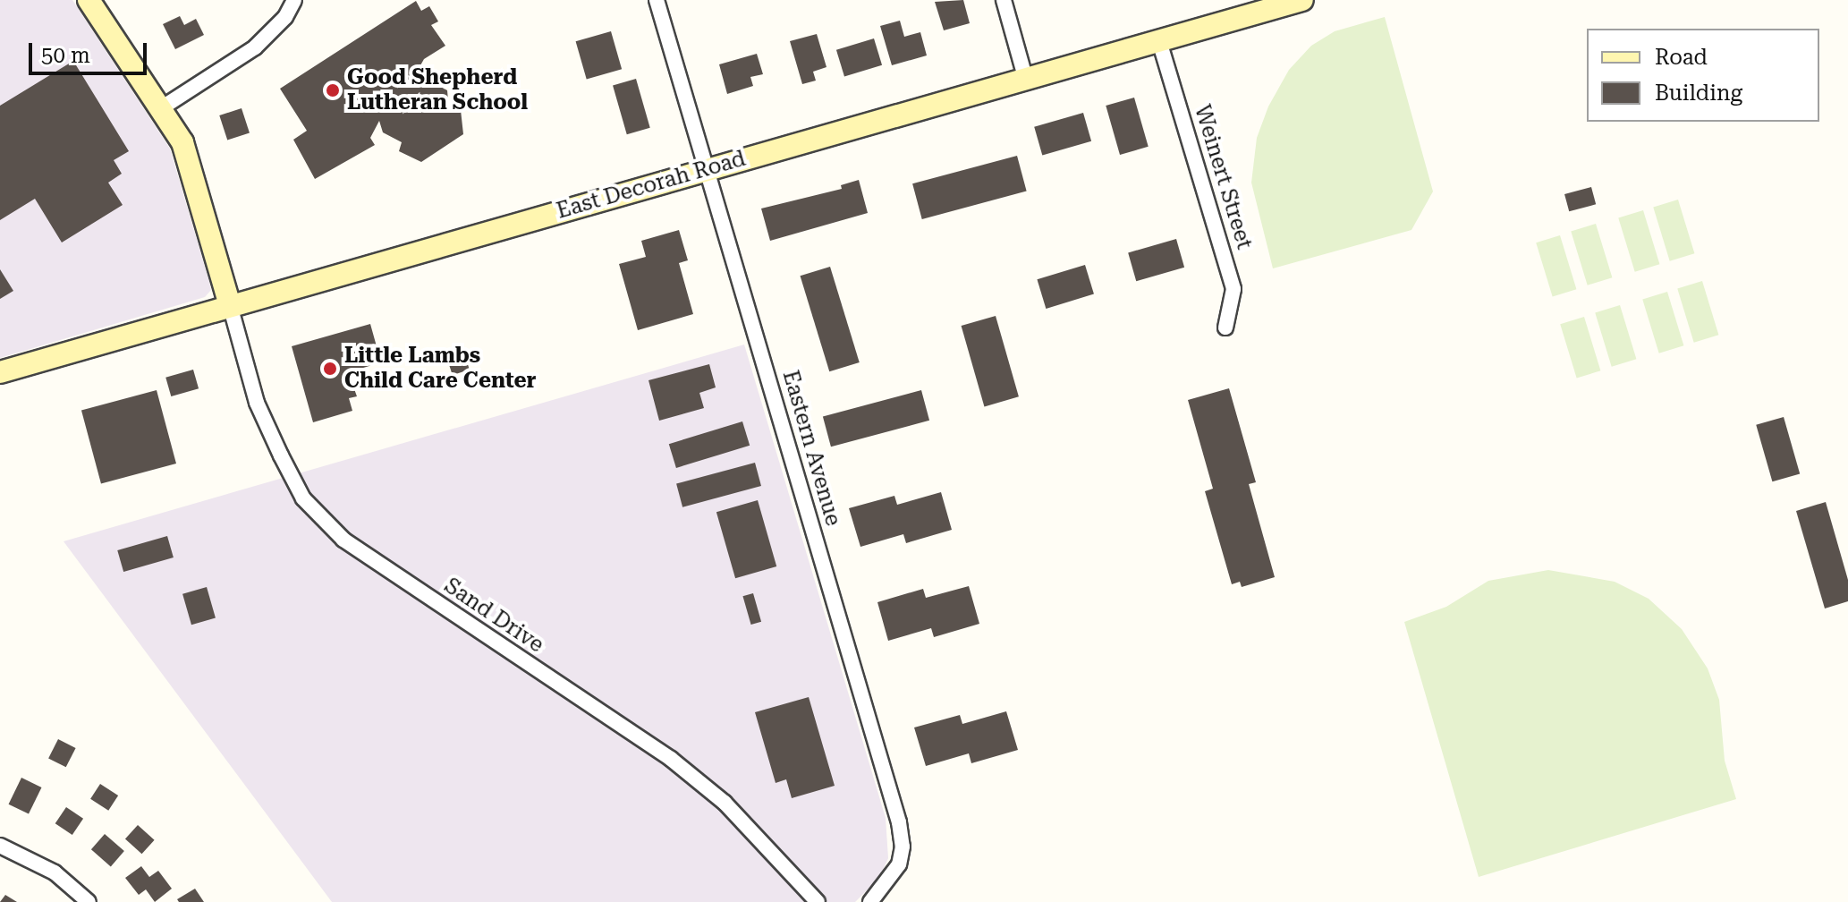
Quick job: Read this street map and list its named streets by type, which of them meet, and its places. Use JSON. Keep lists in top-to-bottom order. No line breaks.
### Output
{"streets":{"street":["Weinert Street","East Decorah Road","Eastern Avenue","Sand Drive"]},"crossings":[["Weinert Street","East Decorah Road"],["East Decorah Road","Eastern Avenue"],["East Decorah Road","Sand Drive"]],"places":["Good Shepherd Lutheran School","Little Lambs Child Care Center"],"legend":["Road","Building"],"scale_bar":"50 m"}
